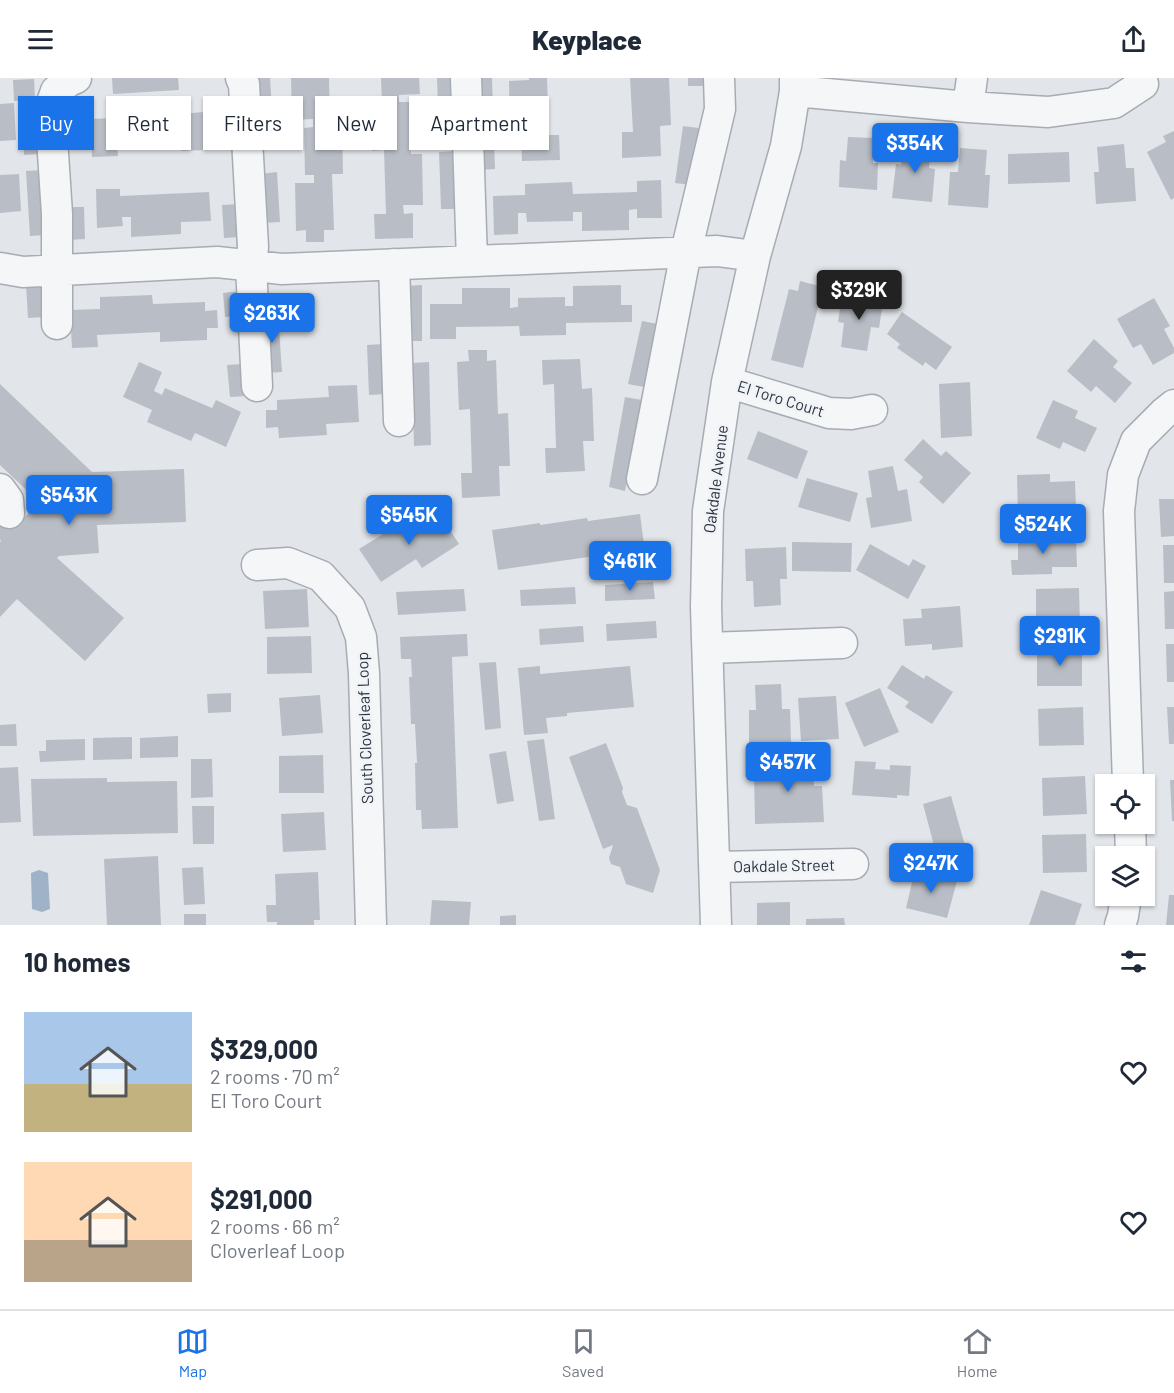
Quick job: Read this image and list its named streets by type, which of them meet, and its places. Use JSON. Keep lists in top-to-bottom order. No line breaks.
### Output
{"streets":{"street":["El Toro Court","Oakdale Avenue","South Cloverleaf Loop","Oakdale Street"]},"crossings":[["El Toro Court","Oakdale Avenue"],["Oakdale Avenue","Oakdale Street"]],"page":{"header":"Keyplace","chip":["Buy","Rent","Filters","New","Apartment"],"price":["$354K","$329K","$263K","$543K","$545K","$524K","$461K","$291K","$457K","$247K"],"heading":"10 homes","list":[{"name":"$329,000","note":"2 rooms · 70 m² · El Toro Court"},{"name":"$291,000","note":"2 rooms · 66 m² · Cloverleaf Loop"}],"tabs":["Map","Saved","Home"]}}
